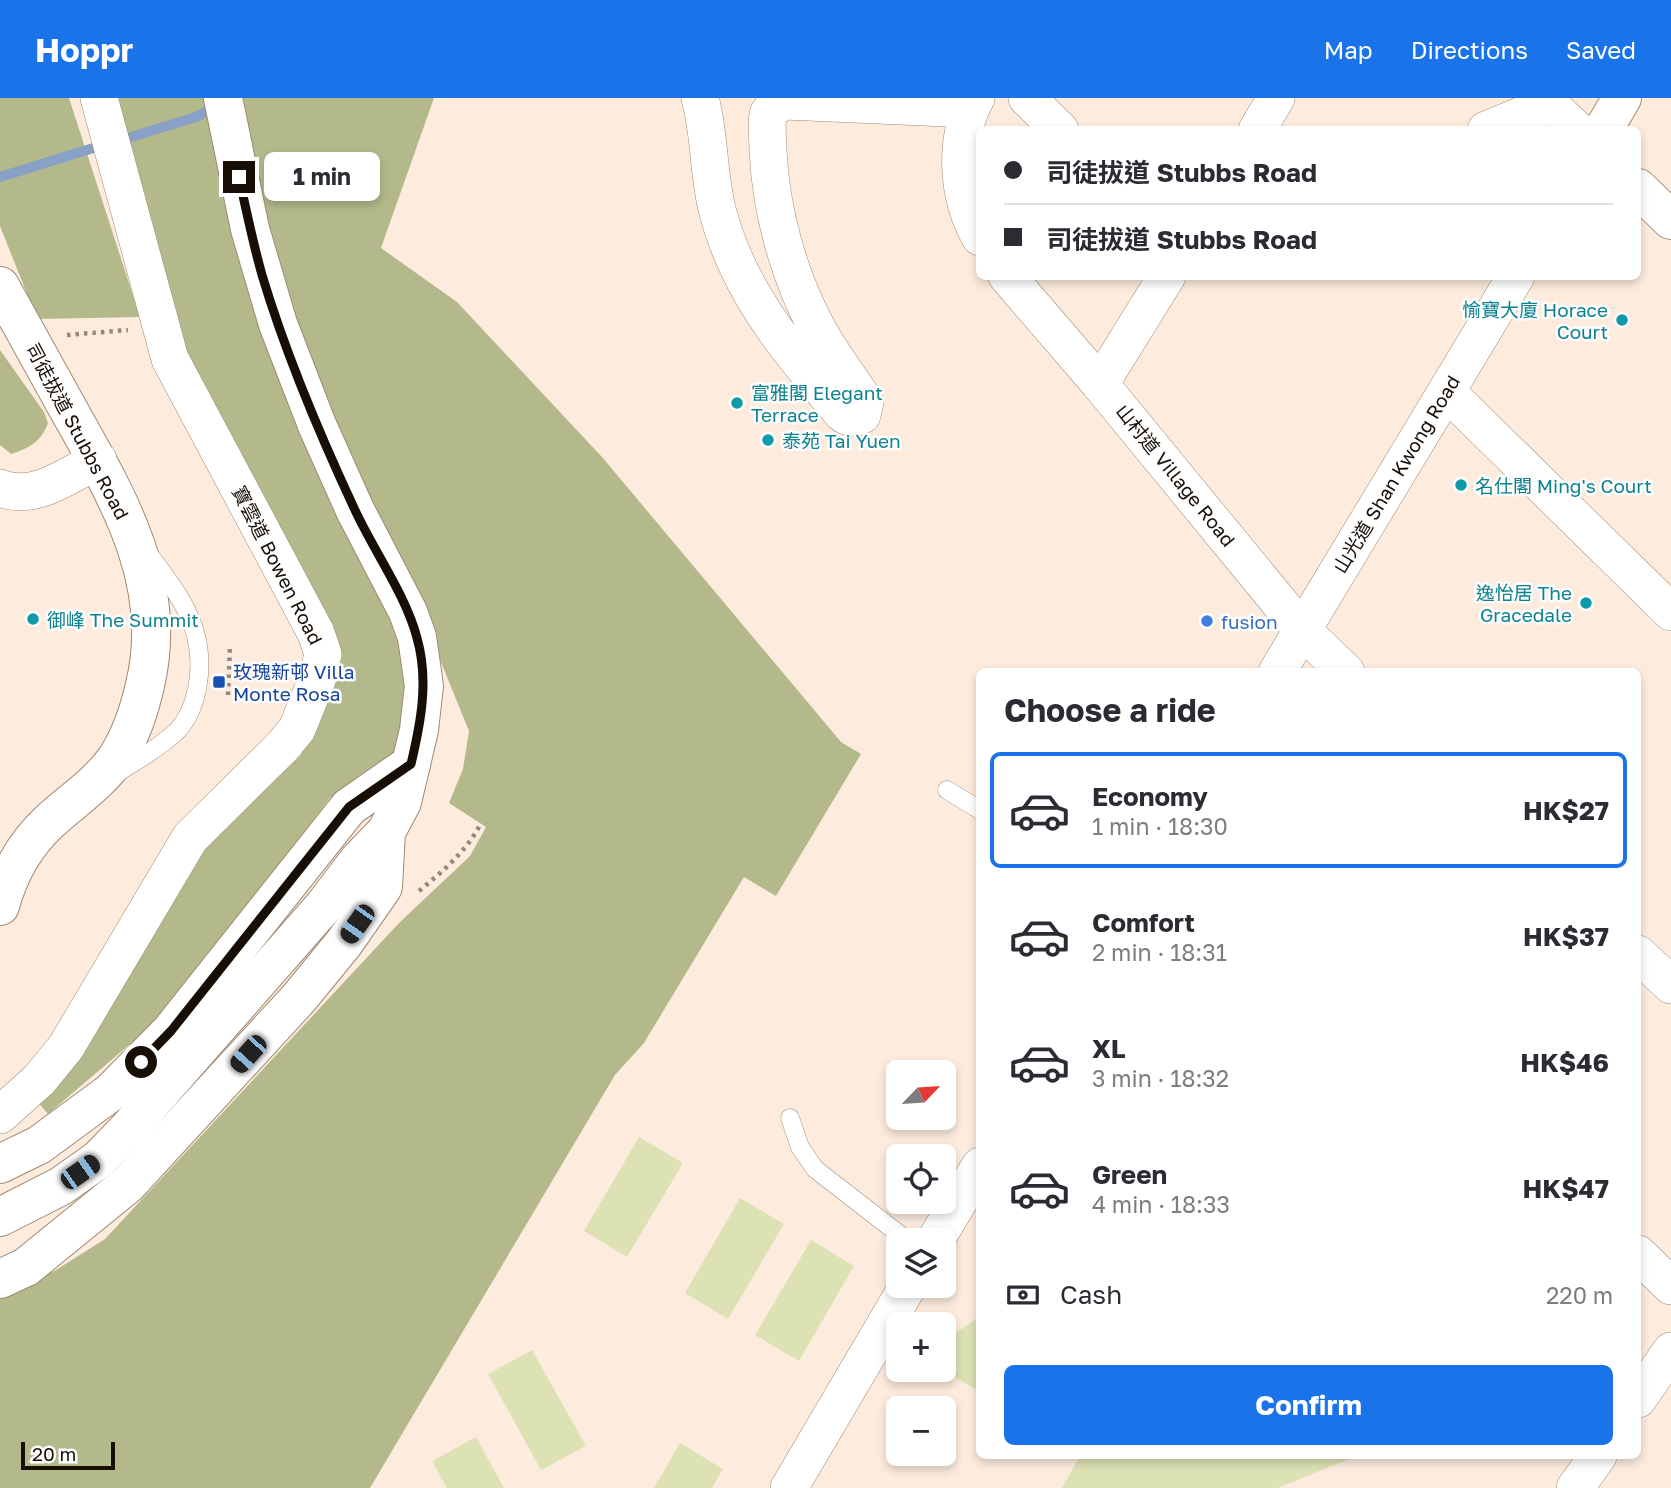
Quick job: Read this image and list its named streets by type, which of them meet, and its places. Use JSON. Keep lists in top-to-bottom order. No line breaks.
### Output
{"streets":{"main road":["司徒拔道 Stubbs Road"],"street":["山光道 Shan Kwong Road","山村道 Village Road","寶雲道 Bowen Road"]},"crossings":[["山光道 Shan Kwong Road","山村道 Village Road"]],"places":{"other":["愉寶大廈 Horace Court","富雅閣 Elegant Terrace","泰苑 Tai Yuen","名仕閣 Ming's Court","逸怡居 The Gracedale","御峰 The Summit","fusion"],"transit":["玫瑰新邨 Villa Monte Rosa"]},"scale_bar":"20 m","north":"top right","page":{"header":"Hoppr","nav":["Map","Directions","Saved"],"banner":["司徒拔道 Stubbs Road","司徒拔道 Stubbs Road"],"bubble":"1 min","heading":"Choose a ride","list":[{"name":"Economy","note":"1 min · 18:30","value":"HK$27"},{"name":"Comfort","note":"2 min · 18:31","value":"HK$37"},{"name":"XL","note":"3 min · 18:32","value":"HK$46"},{"name":"Green","note":"4 min · 18:33","value":"HK$47"}],"map_buttons":["+","−"],"pay":["Cash","220 m"],"buttons":"Confirm","scale":"20 m"}}
